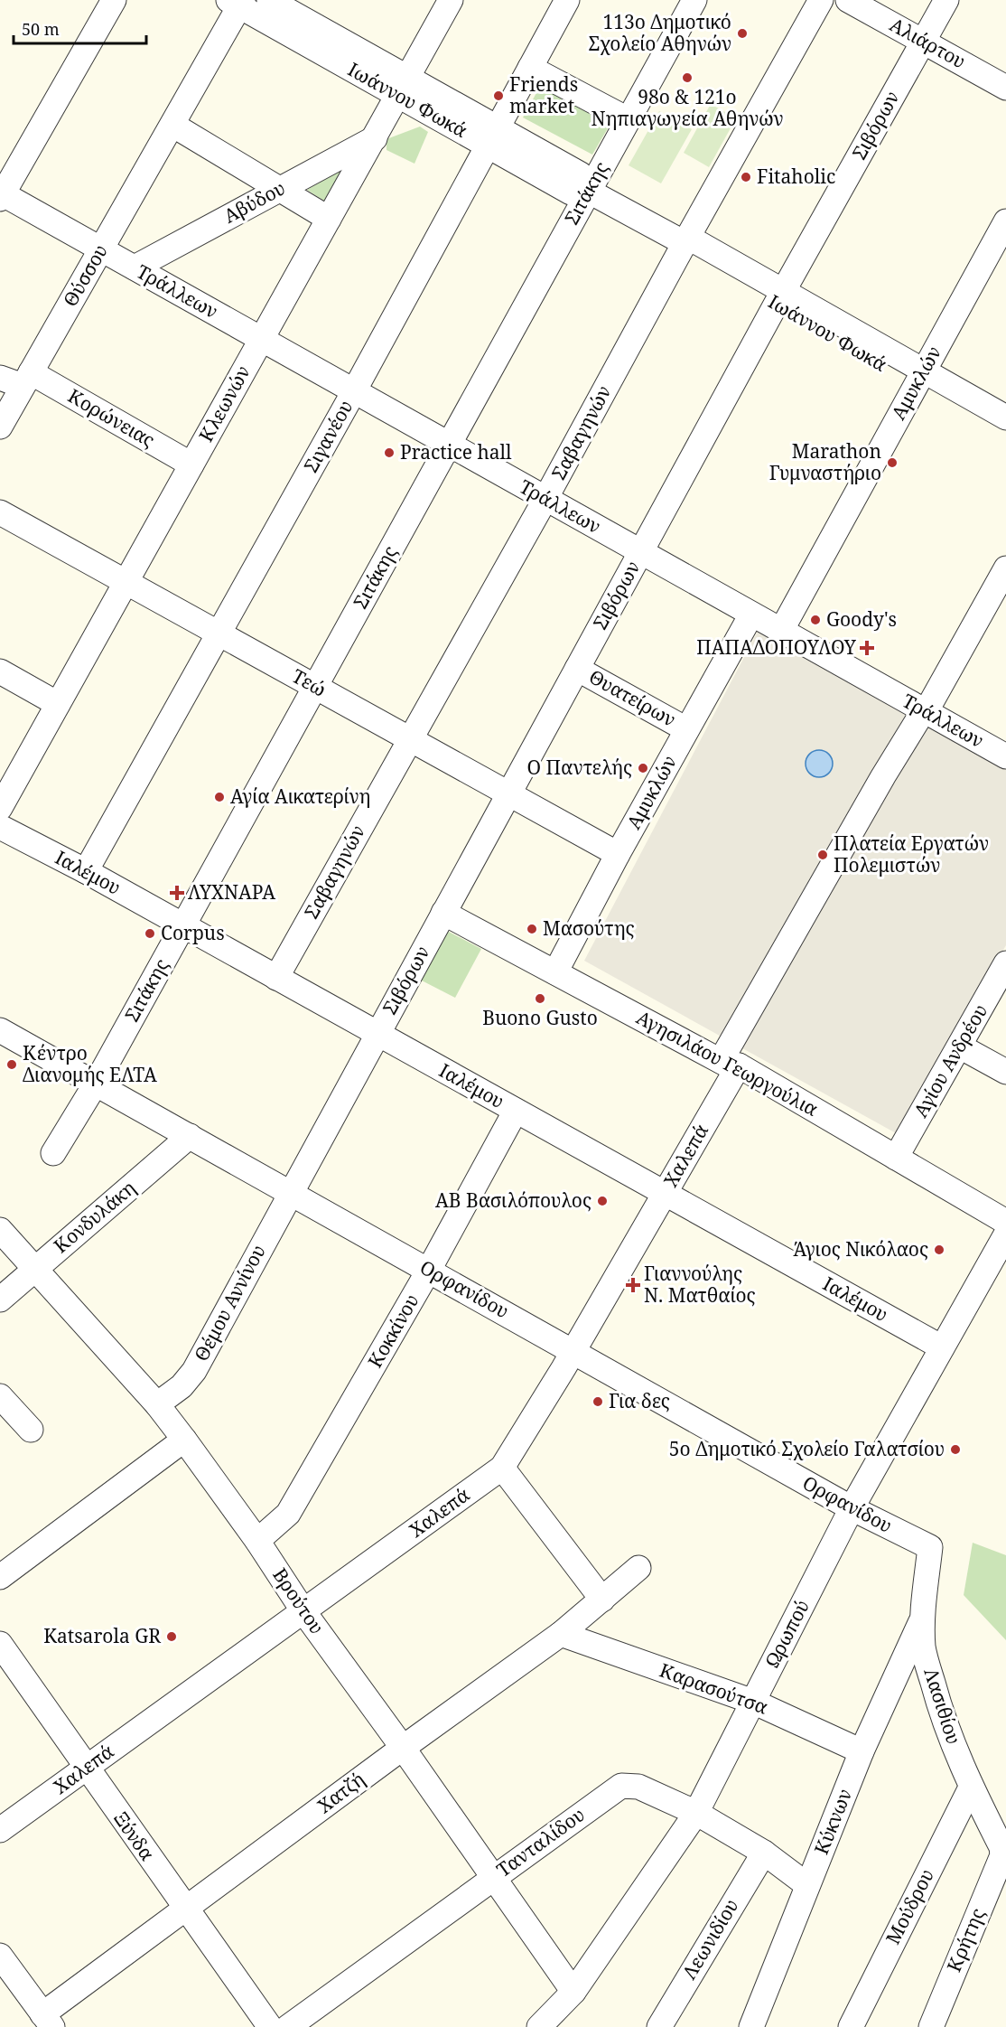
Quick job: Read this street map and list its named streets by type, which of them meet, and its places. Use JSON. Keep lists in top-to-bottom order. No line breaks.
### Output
{"streets":{"street":["Αλιάρτου","Ιωάννου Φωκά","Σιβόρων","Σιτάκης","Αβύδου","Θύσσου","Τράλλεων","Αμυκλών","Κλεωνών","Κορώνειας","Σαβαγηνών","Σιγανέου","Τεώ","Θυατείρων","Ιαλέμου","Αγίου Ανδρέου","Αγησιλάου Γεωργούλια","Χαλεπά","Κονδυλάκη","Ορφανίδου","Θέμου Αννίνου","Κοκκίνου","Βρούτου","Ωρωπού","Καρασούτσα","Λασιθίου","Χατζή","Κύκνων","Ξύνδα","Τανταλίδου","Μούδρου","Λεωνιδίου","Κρήτης"]},"crossings":[["Αλιάρτου","Σιβόρων"],["Ιωάννου Φωκά","Σιβόρων"],["Ιωάννου Φωκά","Σιτάκης"],["Ιωάννου Φωκά","Θύσσου"],["Ιωάννου Φωκά","Αμυκλών"],["Ιωάννου Φωκά","Κλεωνών"],["Ιωάννου Φωκά","Σαβαγηνών"],["Ιωάννου Φωκά","Σιγανέου"],["Σιβόρων","Τράλλεων"],["Σιβόρων","Τεώ"],["Σιβόρων","Θυατείρων"],["Σιβόρων","Ιαλέμου"],["Σιβόρων","Αγησιλάου Γεωργούλια"],["Σιβόρων","Ορφανίδου"],["Σιβόρων","Θέμου Αννίνου"],["Σιτάκης","Τράλλεων"],["Σιτάκης","Τεώ"],["Σιτάκης","Ιαλέμου"],["Σιτάκης","Ορφανίδου"],["Αβύδου","Τράλλεων"],["Αβύδου","Κλεωνών"],["Θύσσου","Τράλλεων"],["Θύσσου","Κορώνειας"],["Τράλλεων","Αμυκλών"],["Τράλλεων","Κλεωνών"],["Τράλλεων","Σαβαγηνών"],["Τράλλεων","Σιγανέου"],["Τράλλεων","Χαλεπά"],["Αμυκλών","Τεώ"],["Αμυκλών","Θυατείρων"],["Αμυκλών","Αγησιλάου Γεωργούλια"],["Κλεωνών","Κορώνειας"],["Κλεωνών","Τεώ"],["Σαβαγηνών","Τεώ"],["Σαβαγηνών","Ιαλέμου"],["Σιγανέου","Τεώ"],["Σιγανέου","Ιαλέμου"],["Ιαλέμου","Χαλεπά"],["Ιαλέμου","Κοκκίνου"],["Ιαλέμου","Ωρωπού"],["Αγίου Ανδρέου","Αγησιλάου Γεωργούλια"],["Αγησιλάου Γεωργούλια","Χαλεπά"],["Χαλεπά","Ορφανίδου"],["Χαλεπά","Βρούτου"],["Χαλεπά","Ξύνδα"],["Κονδυλάκη","Ορφανίδου"],["Κονδυλάκη","Βρούτου"],["Ορφανίδου","Θέμου Αννίνου"],["Ορφανίδου","Κοκκίνου"],["Ορφανίδου","Ωρωπού"],["Ορφανίδου","Λασιθίου"],["Θέμου Αννίνου","Βρούτου"],["Κοκκίνου","Βρούτου"],["Βρούτου","Ωρωπού"],["Βρούτου","Χατζή"],["Βρούτου","Τανταλίδου"],["Ωρωπού","Καρασούτσα"],["Ωρωπού","Τανταλίδου"],["Καρασούτσα","Χατζή"],["Καρασούτσα","Κύκνων"],["Λασιθίου","Κύκνων"],["Λασιθίου","Μούδρου"],["Λασιθίου","Κρήτης"],["Χατζή","Ξύνδα"],["Κύκνων","Τανταλίδου"],["Τανταλίδου","Λεωνιδίου"]],"places":{"other":["113ο Δημοτικό Σχολείο Αθηνών","98ο & 121ο Νηπιαγωγεία Αθηνών","Friends market","Fitaholic","Practice hall","Marathon Γυμναστήριο","Goody's","Ο Παντελής","Αγία Αικατερίνη","Πλατεία Εργατών Πολεμιστών","Μασούτης","Corpus","Buono Gusto","Κέντρο Διανομής ΕΛΤΑ","ΑΒ Βασιλόπουλος","Άγιος Νικόλαος","Για δες","5ο Δημοτικό Σχολείο Γαλατσίου","Katsarola GR"],"health":["ΠΑΠΑΔΟΠΟΥΛΟΥ","ΛΥΧΝΑΡΑ","Γιαννούλης Ν. Ματθαίος"]},"scale_bar":"50 m"}
